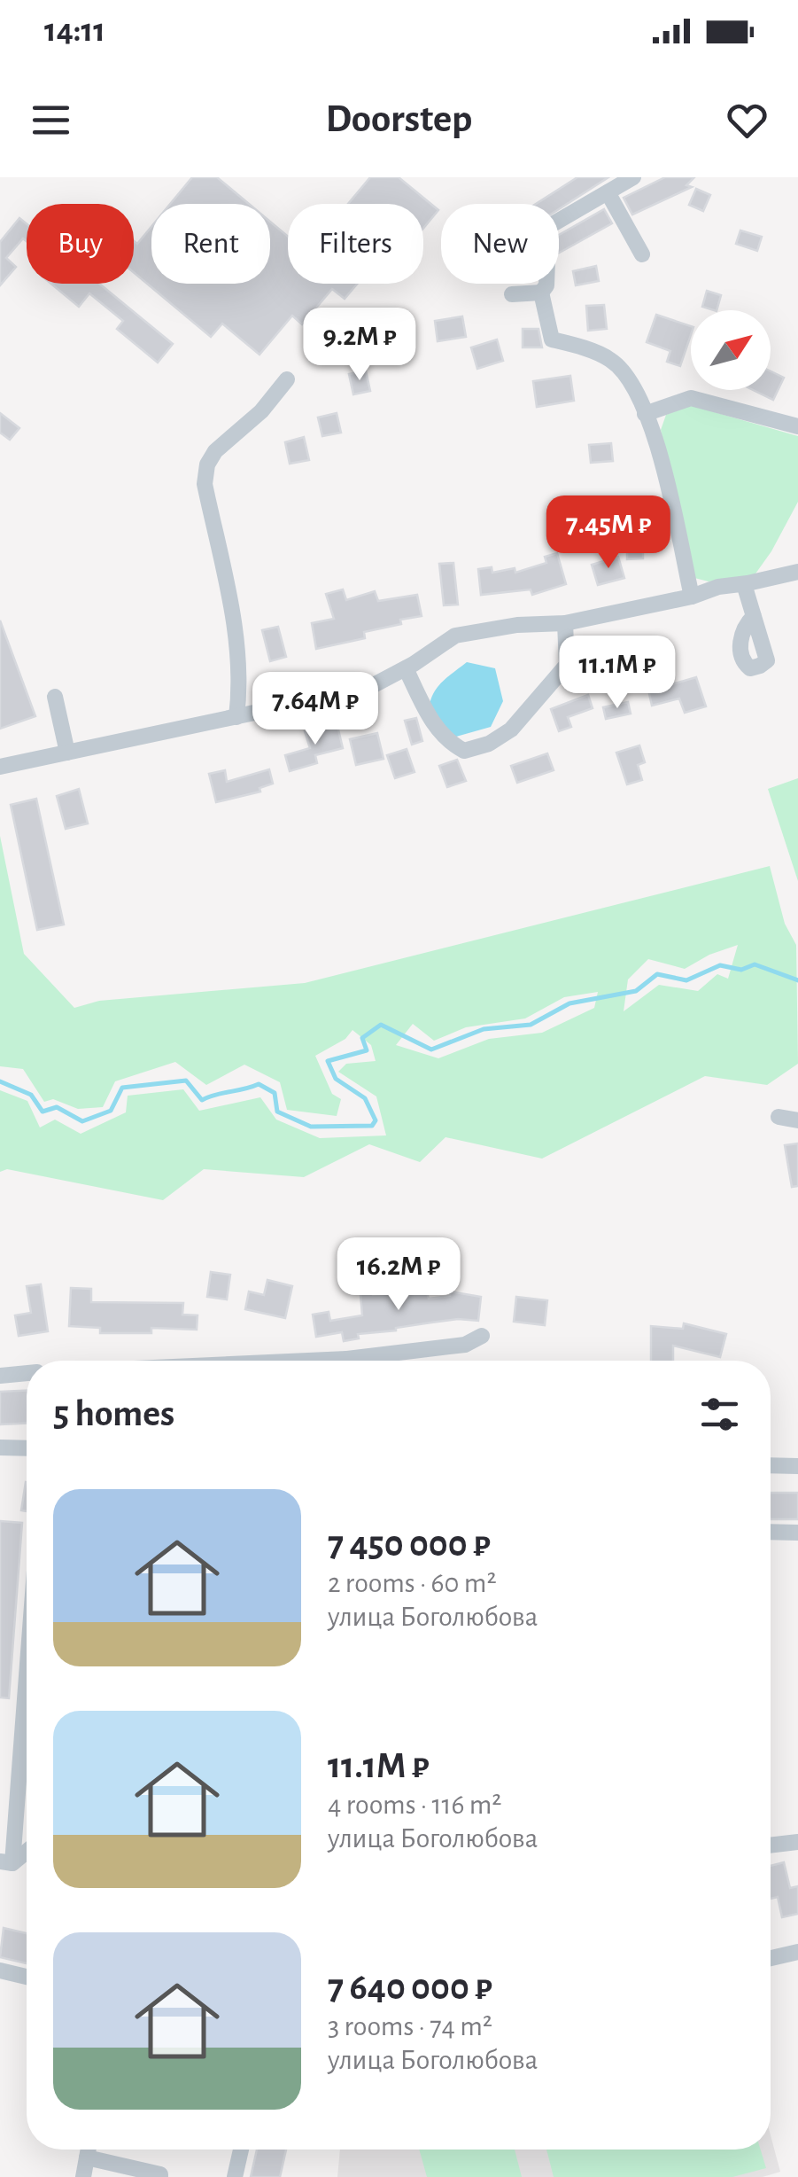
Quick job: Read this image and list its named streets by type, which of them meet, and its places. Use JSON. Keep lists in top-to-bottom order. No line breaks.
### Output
{"north":"top right","page":{"status":"14:11","header":"Doorstep","chip":["Buy","Rent","Filters","New"],"price":["9.2M ₽","7.45M ₽","11.1M ₽","7.64M ₽","16.2M ₽"],"heading":"5 homes","list":[{"name":"7 450 000 ₽","note":"2 rooms · 60 m² · улица Боголюбова"},{"name":"11.1M ₽","note":"4 rooms · 116 m² · улица Боголюбова"},{"name":"7 640 000 ₽","note":"3 rooms · 74 m² · улица Боголюбова"}]}}
